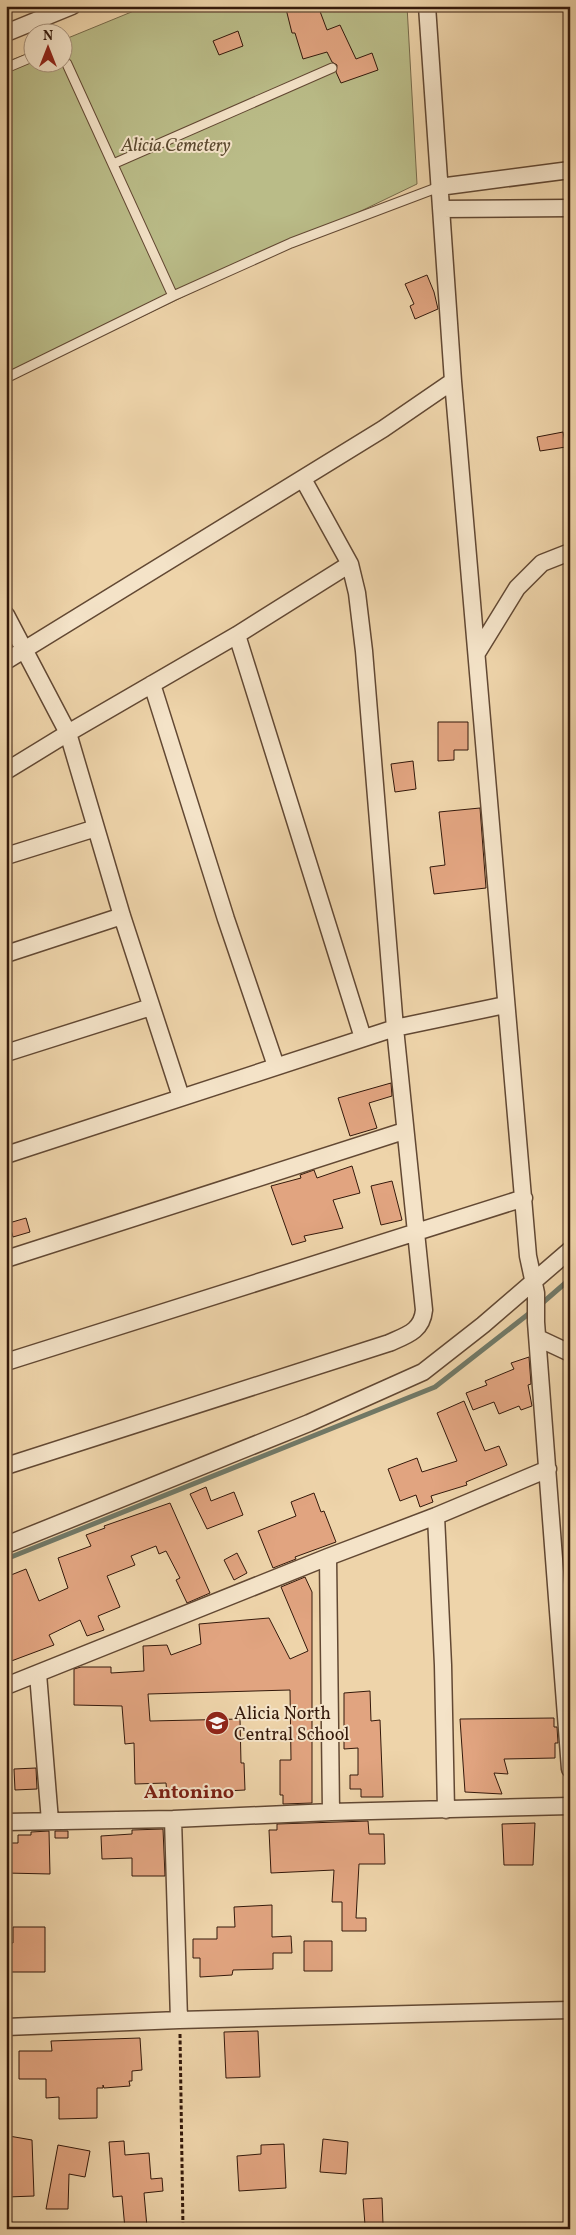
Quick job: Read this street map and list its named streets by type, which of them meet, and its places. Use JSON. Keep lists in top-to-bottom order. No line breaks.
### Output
{"districts":["Antonino"],"parks":["Alicia Cemetery"],"places":{"school or university":["Alicia North Central School"]},"north":"top"}
